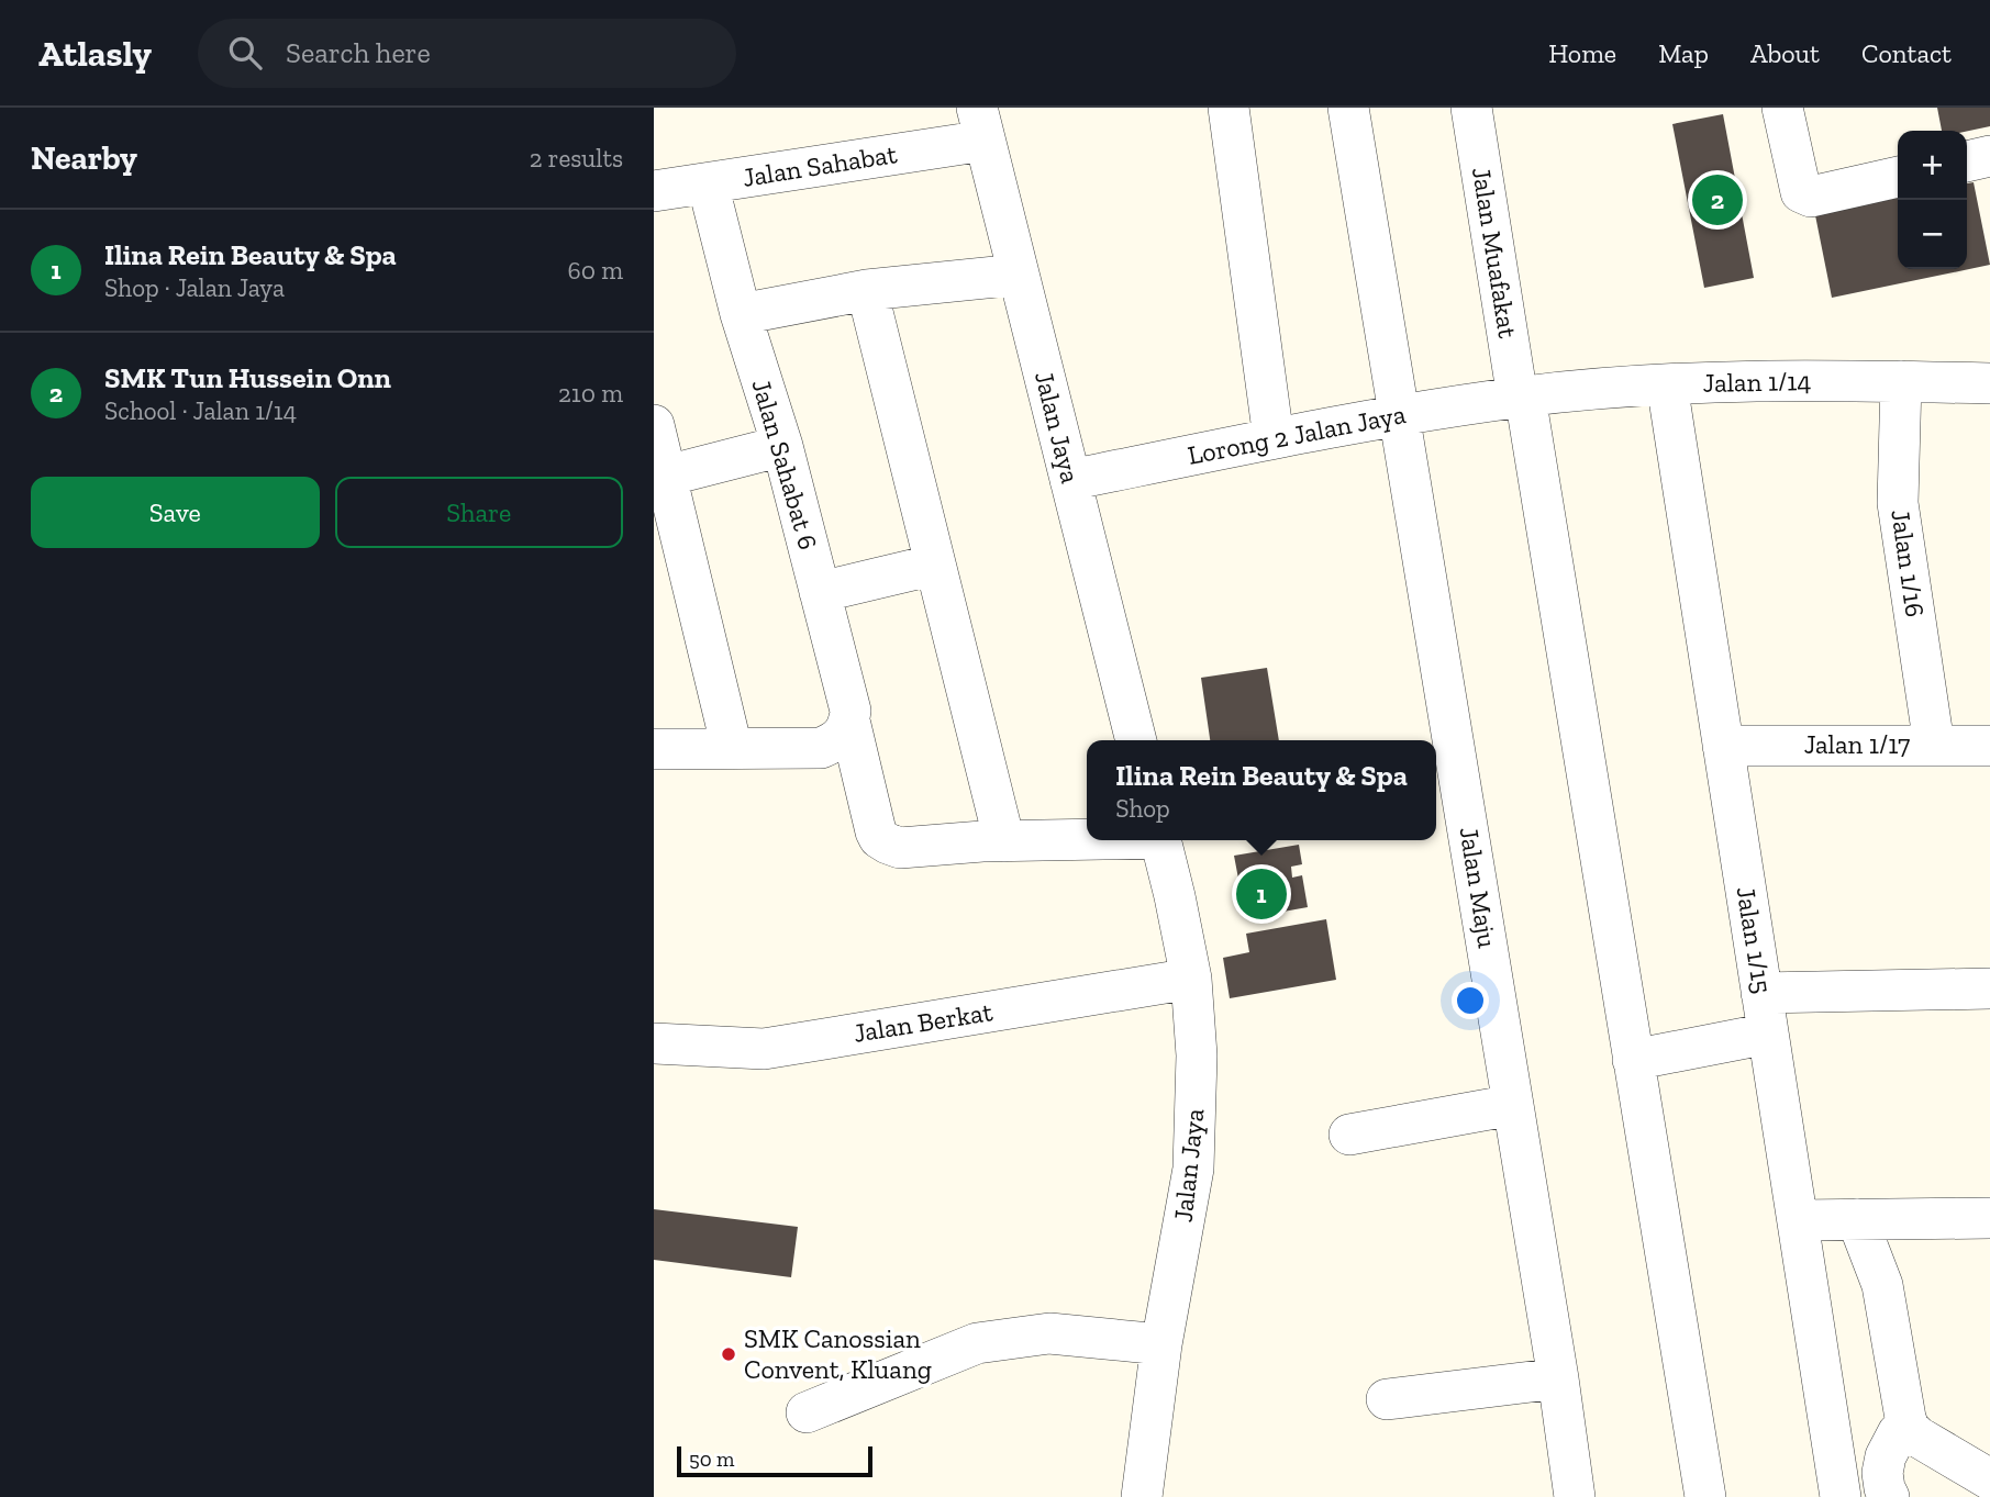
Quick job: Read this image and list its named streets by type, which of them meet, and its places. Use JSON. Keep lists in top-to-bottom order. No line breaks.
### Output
{"streets":{"street":["Jalan Sahabat","Jalan Muafakat","Jalan 1/14","Jalan Jaya","Lorong 2 Jalan Jaya","Jalan Sahabat 6","Jalan 1/16","Jalan 1/17","Jalan Maju","Jalan 1/15","Jalan Berkat"]},"crossings":[["Jalan Sahabat","Jalan Jaya"],["Jalan Sahabat","Jalan Sahabat 6"],["Jalan Muafakat","Jalan 1/14"],["Jalan Muafakat","Lorong 2 Jalan Jaya"],["Jalan 1/14","Lorong 2 Jalan Jaya"],["Jalan 1/14","Jalan 1/16"],["Jalan 1/14","Jalan 1/15"],["Jalan Jaya","Lorong 2 Jalan Jaya"],["Jalan Jaya","Jalan Berkat"],["Lorong 2 Jalan Jaya","Jalan Maju"],["Jalan 1/16","Jalan 1/17"],["Jalan 1/17","Jalan 1/15"]],"places":["SMK Canossian Convent, Kluang"],"scale_bar":"50 m","page":{"header":"Atlasly","search":"Search here","nav":["Home","Map","About","Contact"],"heading":["Nearby","2 results"],"map_buttons":["+","−"],"pins":["2","1"],"list":[{"mark":"1","name":"Ilina Rein Beauty & Spa","note":"Shop · Jalan Jaya","value":"60 m"},{"mark":"2","name":"SMK Tun Hussein Onn","note":"School · Jalan 1/14","value":"210 m"}],"buttons":["Save","Share"],"popup":["Ilina Rein Beauty & Spa","Shop"],"scale":"50 m"}}
